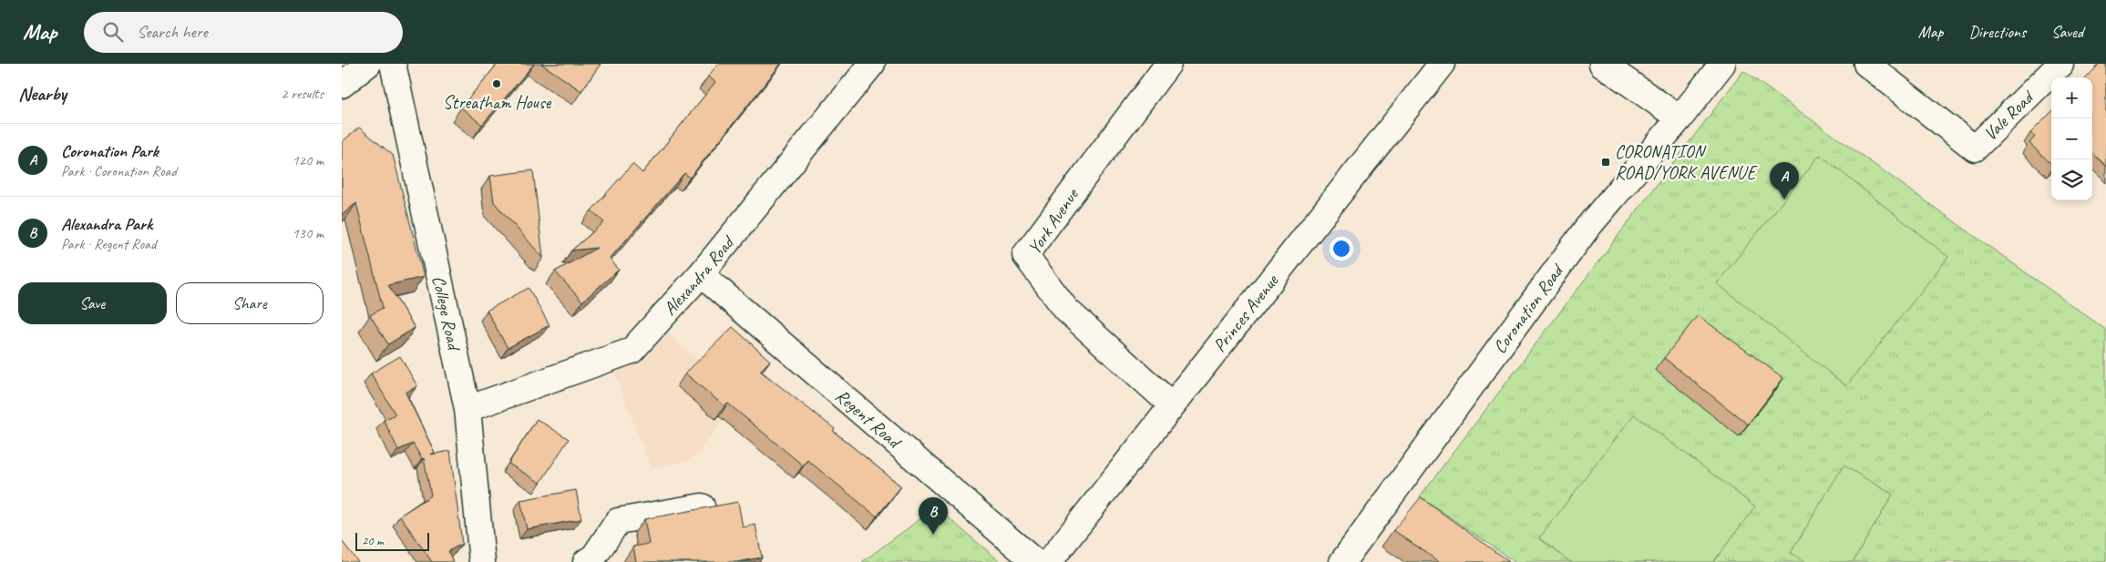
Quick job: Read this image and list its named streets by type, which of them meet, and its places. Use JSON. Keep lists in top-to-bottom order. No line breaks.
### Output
{"streets":{"street":["Vale Road","York Avenue","Alexandra Road","Coronation Road","College Road","Princes Avenue","Regent Road"]},"crossings":[["York Avenue","Princes Avenue"],["Alexandra Road","College Road"],["Alexandra Road","Regent Road"]],"places":{"other":["Streatham House"],"transit":["CORONATION ROAD/YORK AVENUE"]},"scale_bar":"20 m","page":{"header":"Map","search":"Search here","nav":["Map","Directions","Saved"],"heading":["Nearby","2 results"],"map_buttons":["+","−"],"list":[{"mark":"A","name":"Coronation Park","note":"Park · Coronation Road","value":"120 m"},{"mark":"B","name":"Alexandra Park","note":"Park · Regent Road","value":"130 m"}],"pins":["A","B"],"buttons":["Save","Share"],"scale":"20 m"}}
